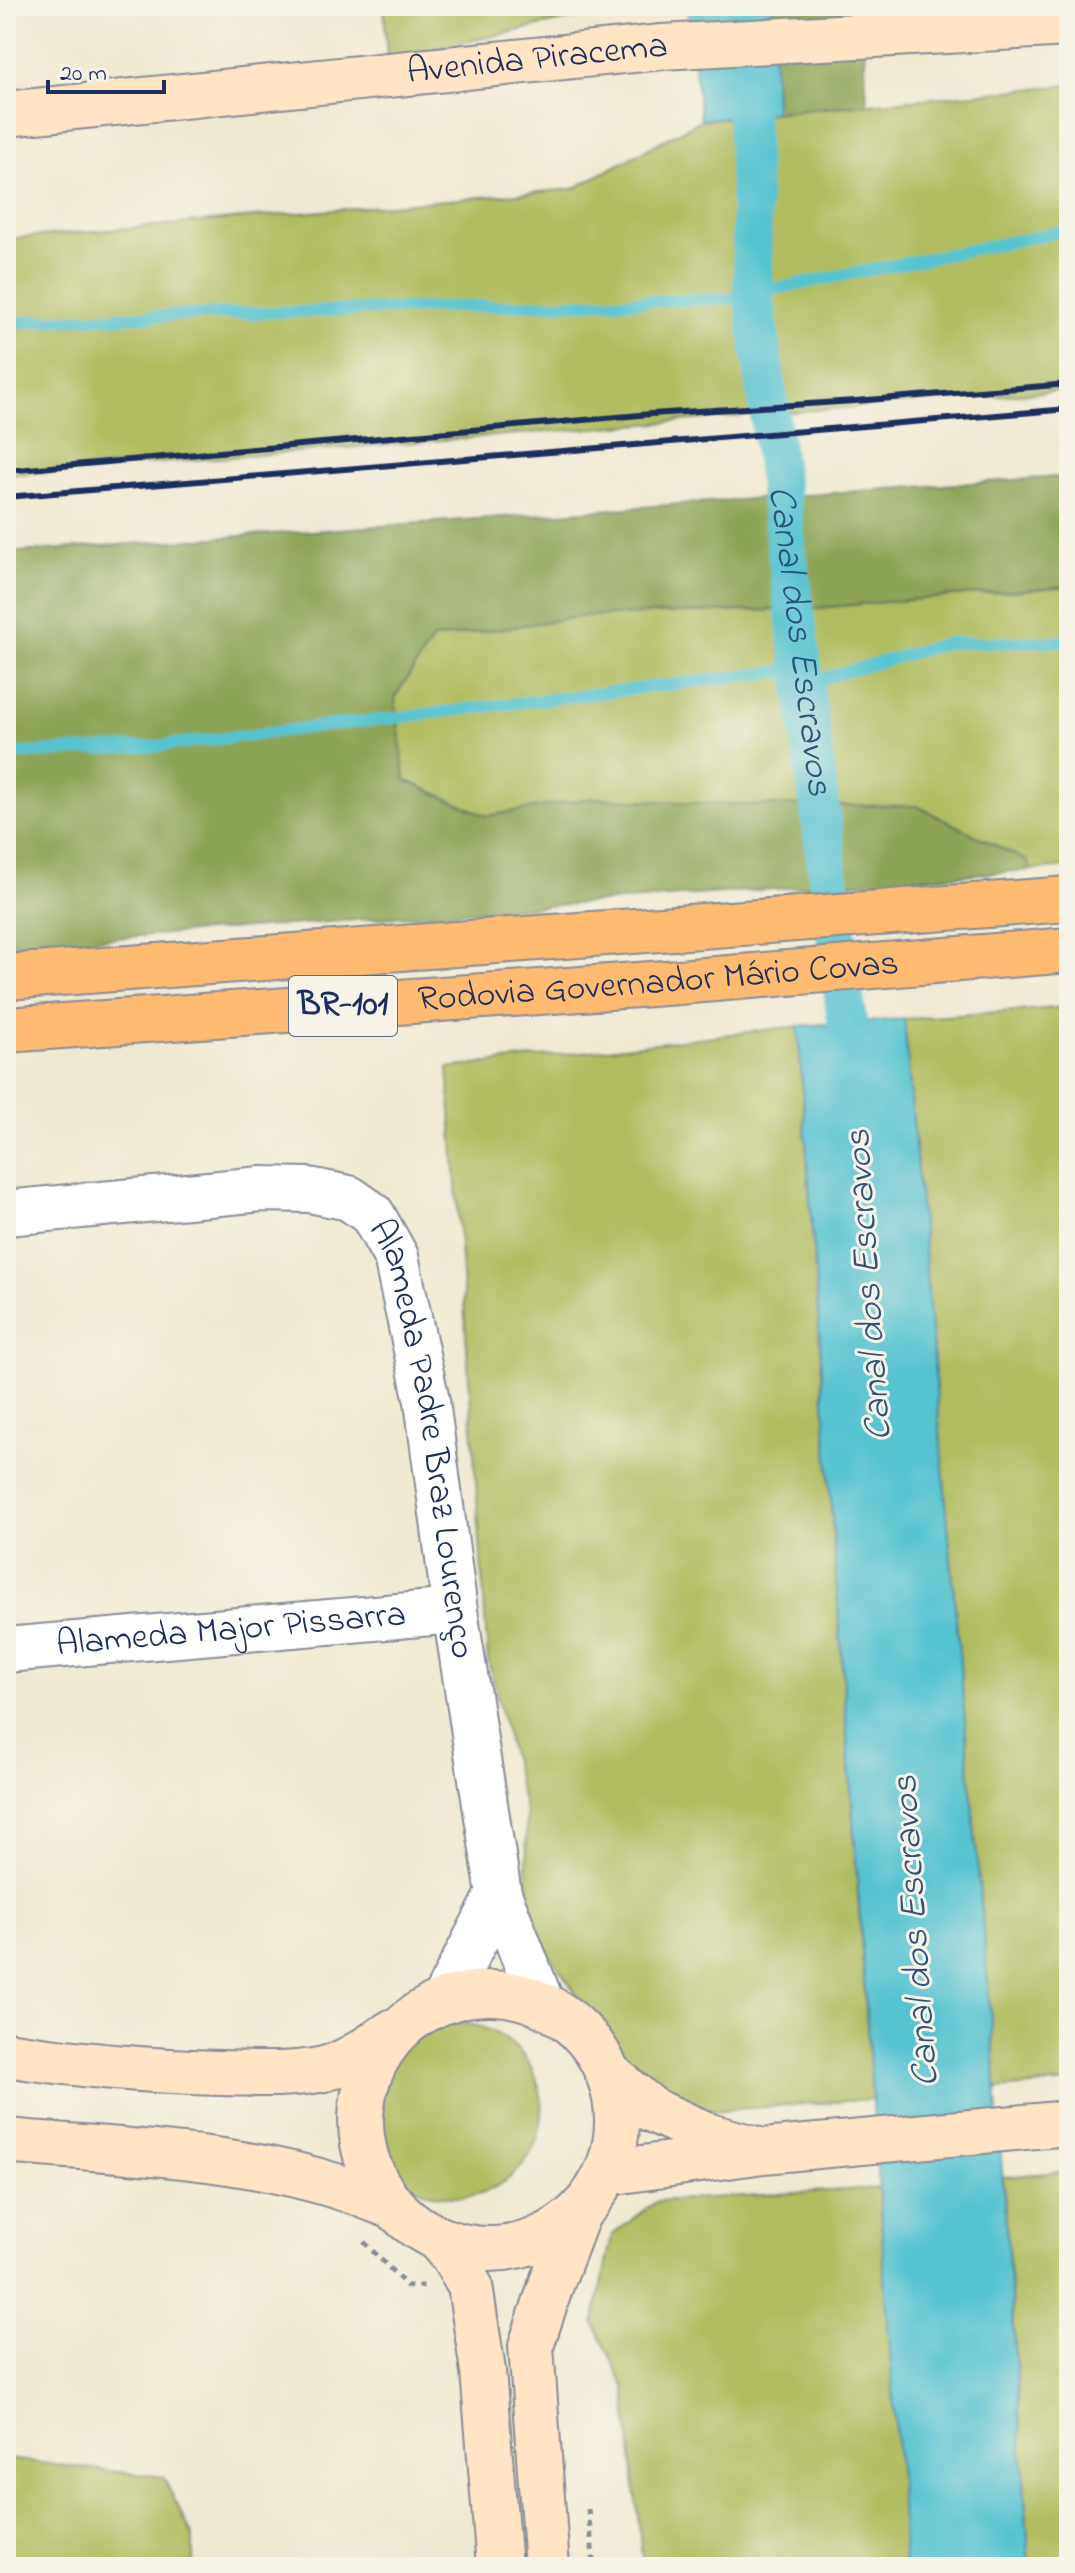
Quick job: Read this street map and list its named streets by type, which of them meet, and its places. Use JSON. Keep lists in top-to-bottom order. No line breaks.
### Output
{"streets":{"main road":["Rodovia Governador Mário Covas","BR-101"],"street":["Avenida Piracema","Alameda Padre Braz Lourenço","Alameda Major Pissarra"]},"crossings":[["Alameda Padre Braz Lourenço","Alameda Major Pissarra"]],"water":["Canal dos Escravos"],"scale_bar":"20 m"}
